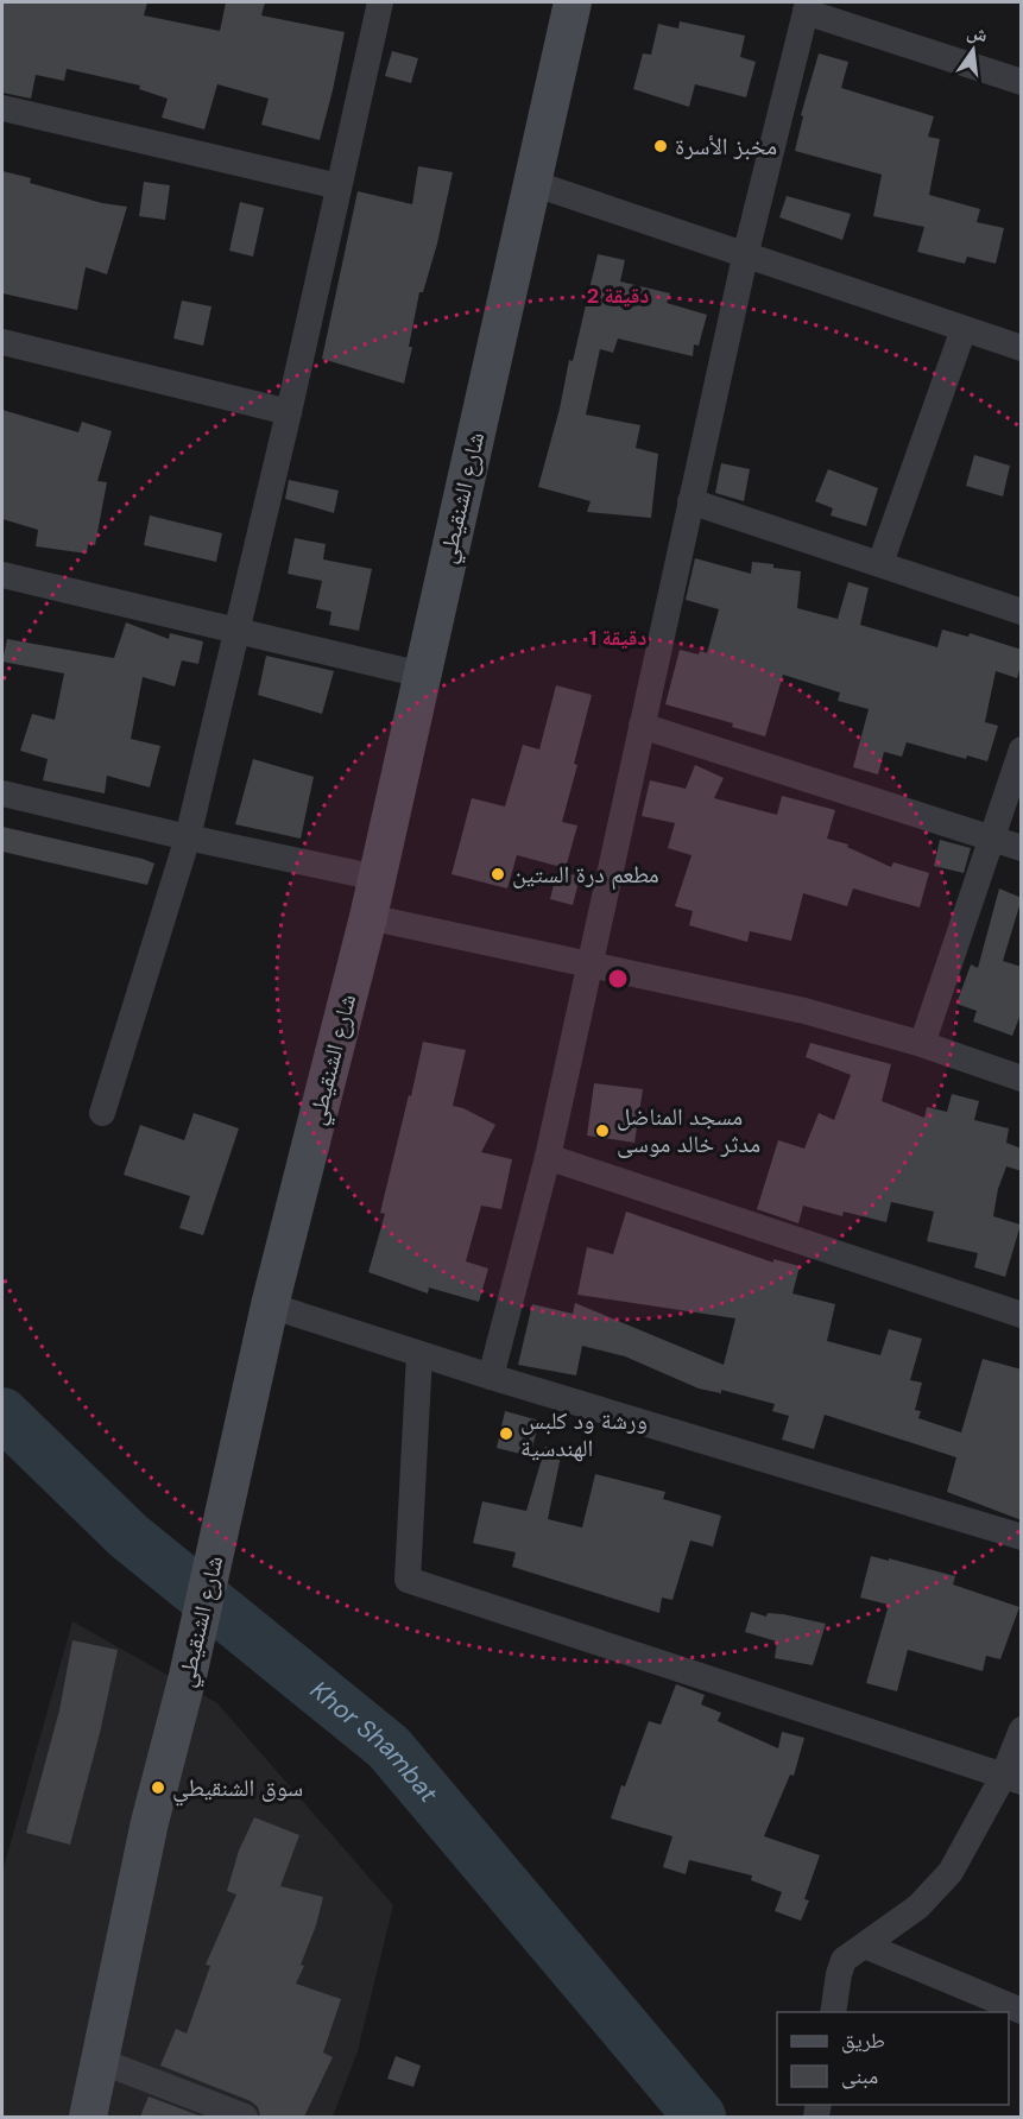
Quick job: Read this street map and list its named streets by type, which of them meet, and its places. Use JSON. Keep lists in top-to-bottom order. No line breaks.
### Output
{"streets":{"street":["شارع الشنقيطي"]},"water":["Khor Shambat"],"places":["مخبز الأسرة","مطعم درة الستين","مسجد المناضل مدثر خالد موسى","ورشة ود كلبس الهندسية","سوق الشنقيطي"],"legend":["طريق","مبنى"],"north":"top","rings":["2 دقيقة","1 دقيقة"]}
